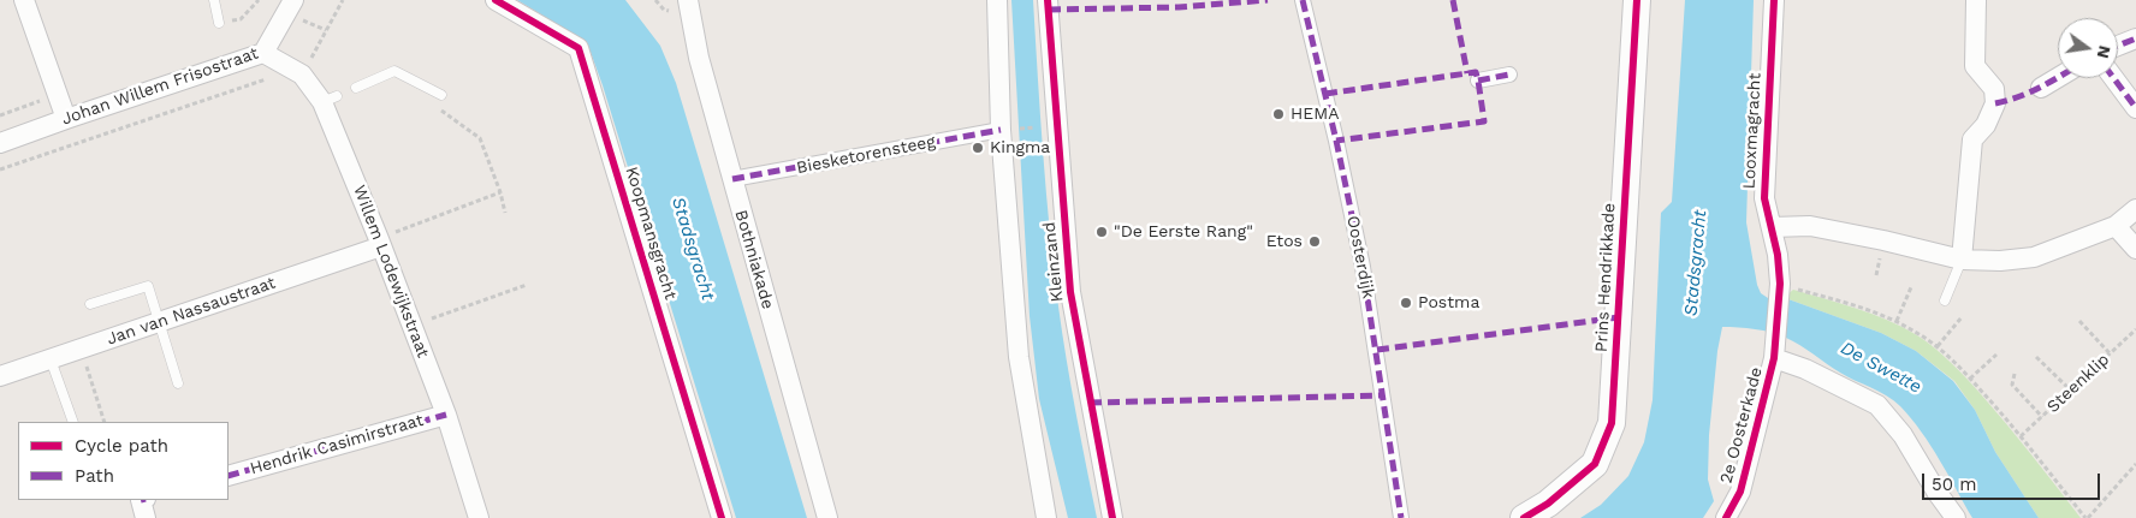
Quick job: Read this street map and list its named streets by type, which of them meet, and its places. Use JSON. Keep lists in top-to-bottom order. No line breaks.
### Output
{"streets":{"main road":["Prins Hendrikkade"],"street":["Johan Willem Frisostraat","Looxmagracht","Biesketorensteeg","Koopmansgracht","Oosterdijk","Bothniakade","Kleinzand","Willem Lodewijkstraat","Jan van Nassaustraat","2e Oosterkade","Hendrik Casimirstraat"],"path":["Steenklip"]},"crossings":[["Johan Willem Frisostraat","Willem Lodewijkstraat"],["Looxmagracht","2e Oosterkade"],["Biesketorensteeg","Bothniakade"],["Willem Lodewijkstraat","Jan van Nassaustraat"],["Willem Lodewijkstraat","Hendrik Casimirstraat"]],"water":["Stadsgracht","De Swette"],"places":["HEMA","Kingma","\"De Eerste Rang\"","Etos","Postma"],"legend":["Cycle path","Path"],"scale_bar":"50 m","north":"right"}
